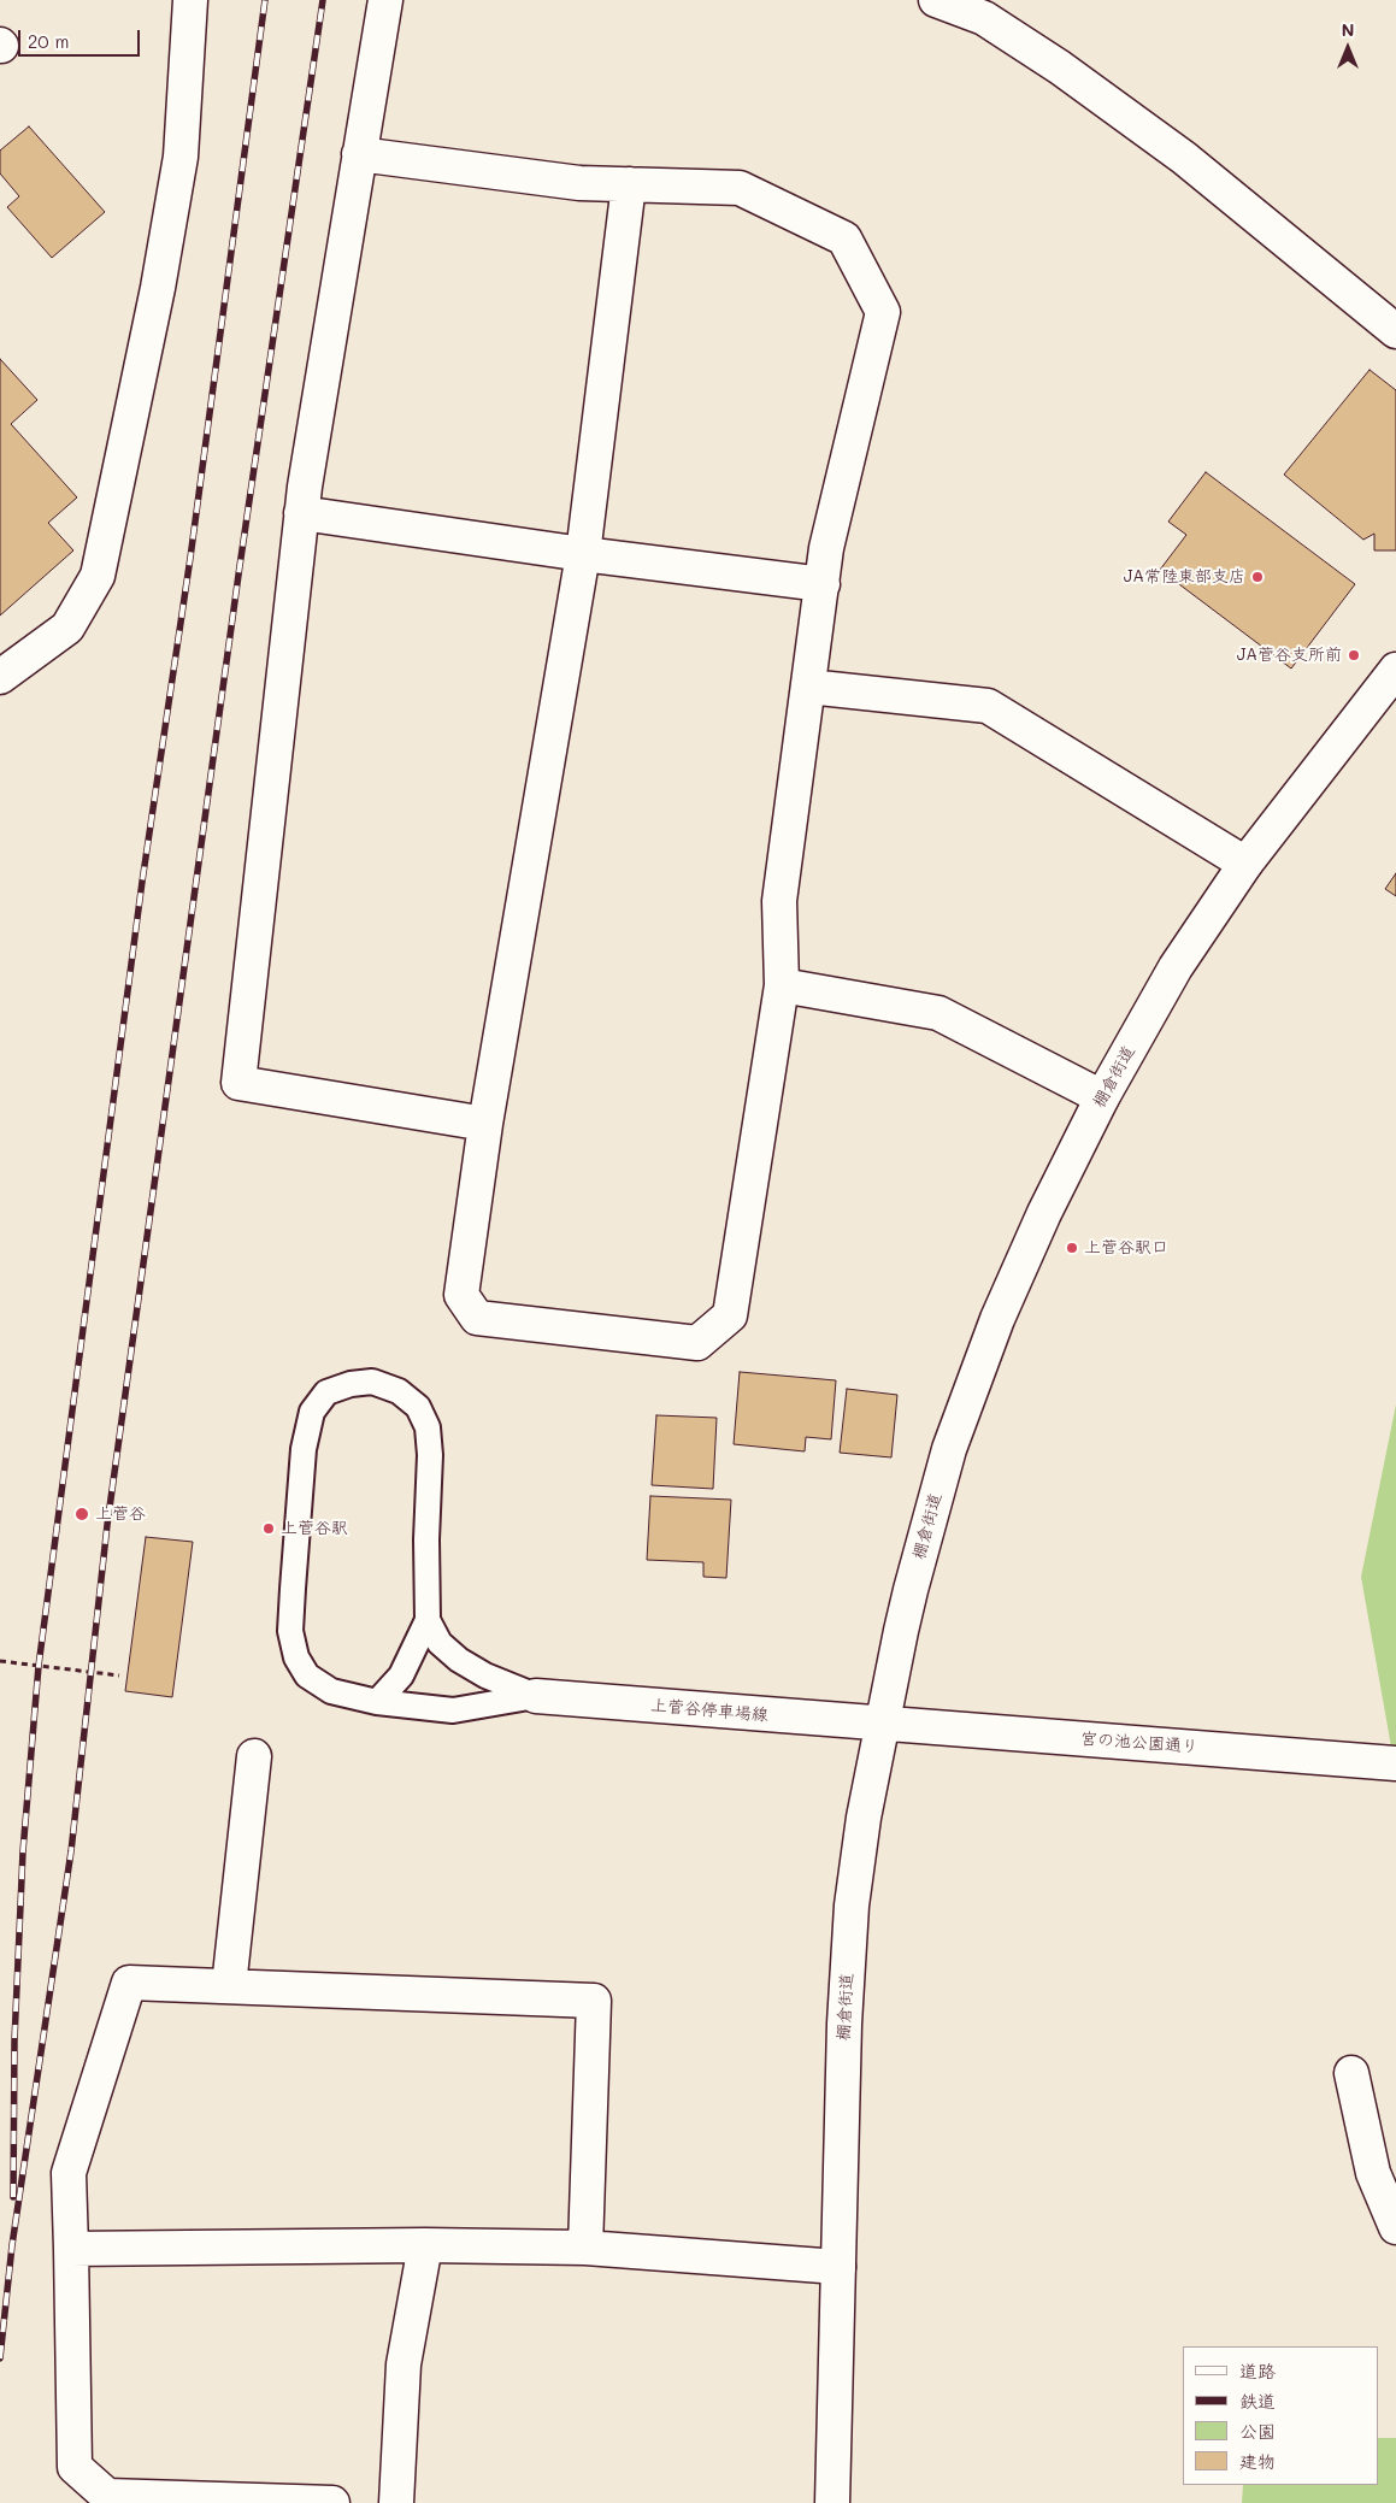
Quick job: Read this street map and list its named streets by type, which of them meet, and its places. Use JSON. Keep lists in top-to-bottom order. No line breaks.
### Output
{"streets":{"street":["棚倉街道","上菅谷停車場線","宮の池公園通り"]},"crossings":[["棚倉街道","上菅谷停車場線"],["棚倉街道","宮の池公園通り"],["上菅谷停車場線","宮の池公園通り"]],"places":["JA常陸東部支店","JA菅谷支所前","上菅谷駅口","上菅谷","上菅谷駅"],"legend":["道路","鉄道","公園","建物"],"scale_bar":"20 m","north":"top"}
